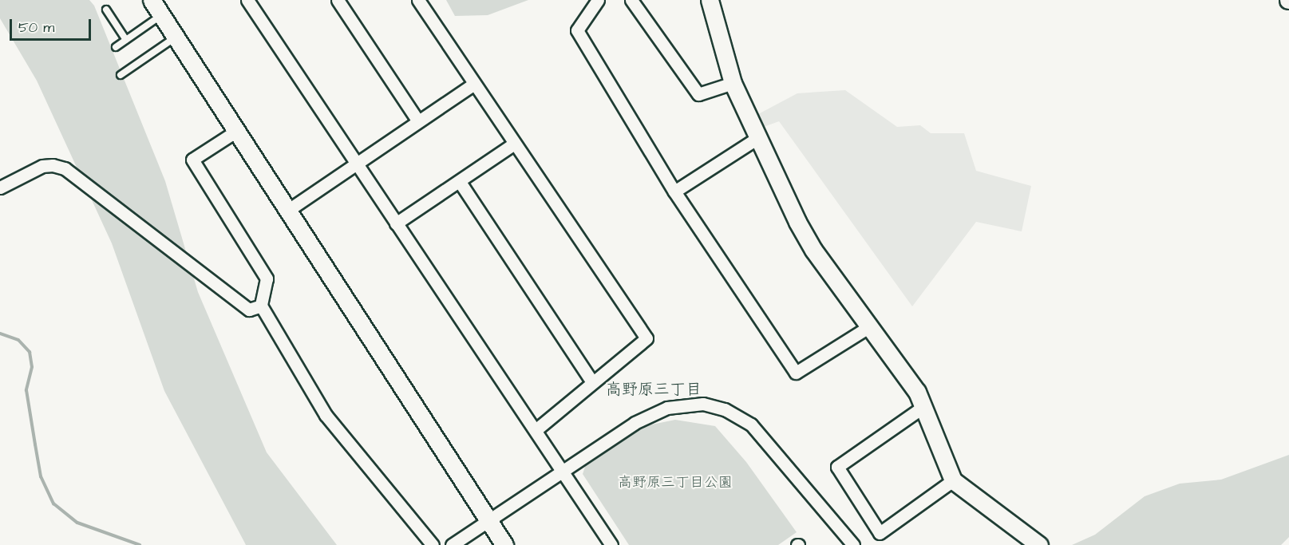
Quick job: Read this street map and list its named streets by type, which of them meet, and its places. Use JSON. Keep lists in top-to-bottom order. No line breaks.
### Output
{"districts":["高野原三丁目"],"parks":["高野原三丁目公園"],"scale_bar":"50 m"}
